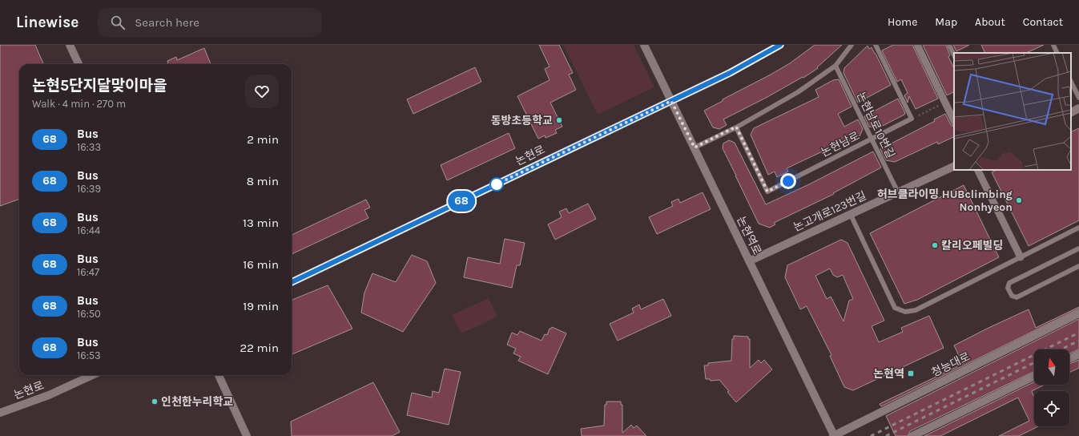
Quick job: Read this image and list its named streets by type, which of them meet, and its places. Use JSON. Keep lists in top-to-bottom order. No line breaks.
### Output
{"streets":{"street":["논현로","논고개로123번길","논현역로","청능대로"],"lane":["논현남로10번길","논현남로"]},"crossings":[["논현남로10번길","논현남로"],["논현남로10번길","논고개로123번길"],["논현로","논현역로"],["논고개로123번길","논현역로"],["논현역로","청능대로"]],"places":{"other":["동방초등학교","허브클라이밍 HUBclimbing Nonhyeon","칼리오페빌딩","인천한누리학교"],"transit":["논현역"]},"lines":["bus line 68"],"north":"top","page":{"header":"Linewise","search":"Search here","nav":["Home","Map","About","Contact"],"on_map":"68","heading":["논현5단지달맞이마을","Walk · 4 min · 270 m"],"list":[{"mark":"68","name":"Bus","note":"16:33","value":"2 min"},{"mark":"68","name":"Bus","note":"16:39","value":"8 min"},{"mark":"68","name":"Bus","note":"16:44","value":"13 min"},{"mark":"68","name":"Bus","note":"16:47","value":"16 min"},{"mark":"68","name":"Bus","note":"16:50","value":"19 min"},{"mark":"68","name":"Bus","note":"16:53","value":"22 min"}]}}
